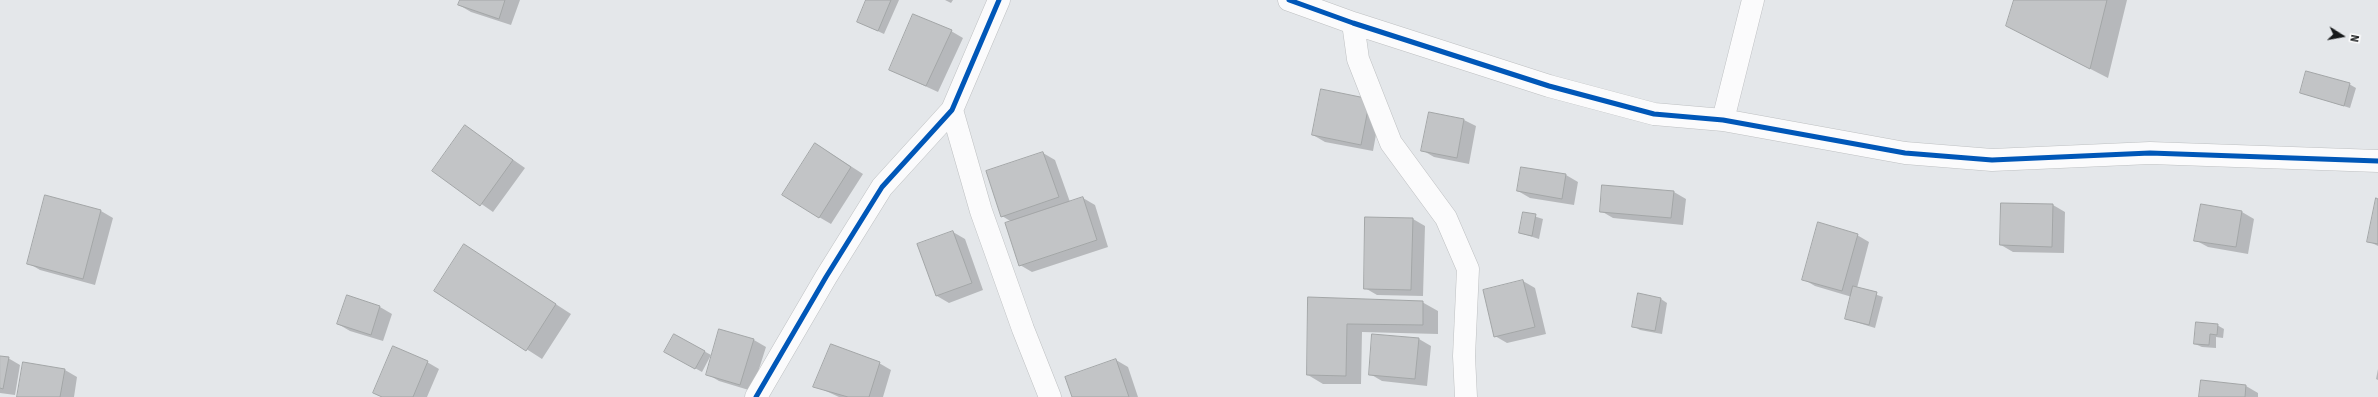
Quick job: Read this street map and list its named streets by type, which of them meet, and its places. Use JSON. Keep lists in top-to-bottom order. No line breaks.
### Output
{"north":"right"}
